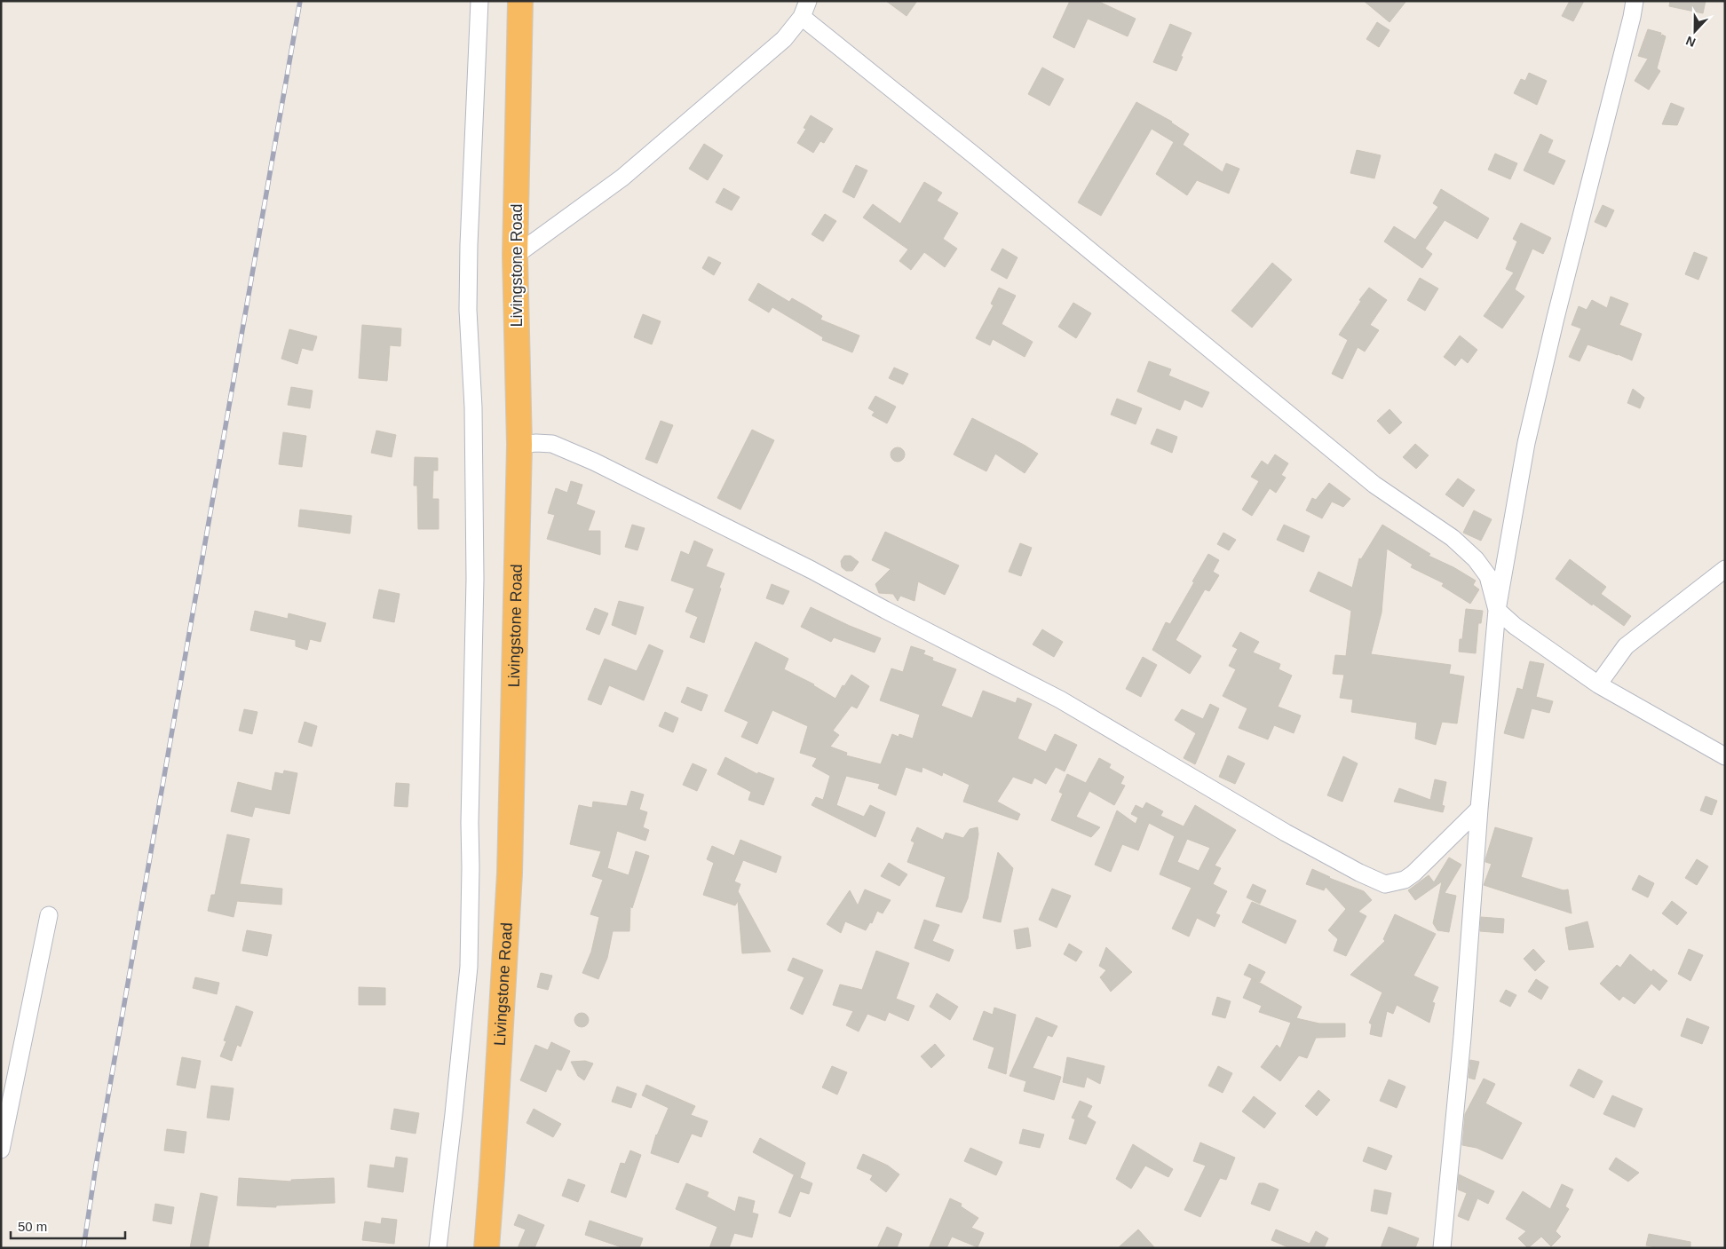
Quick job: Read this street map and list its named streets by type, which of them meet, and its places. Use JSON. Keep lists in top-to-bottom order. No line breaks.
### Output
{"streets":{"highway":["Livingstone Road"]},"scale_bar":"50 m","north":"bottom"}
